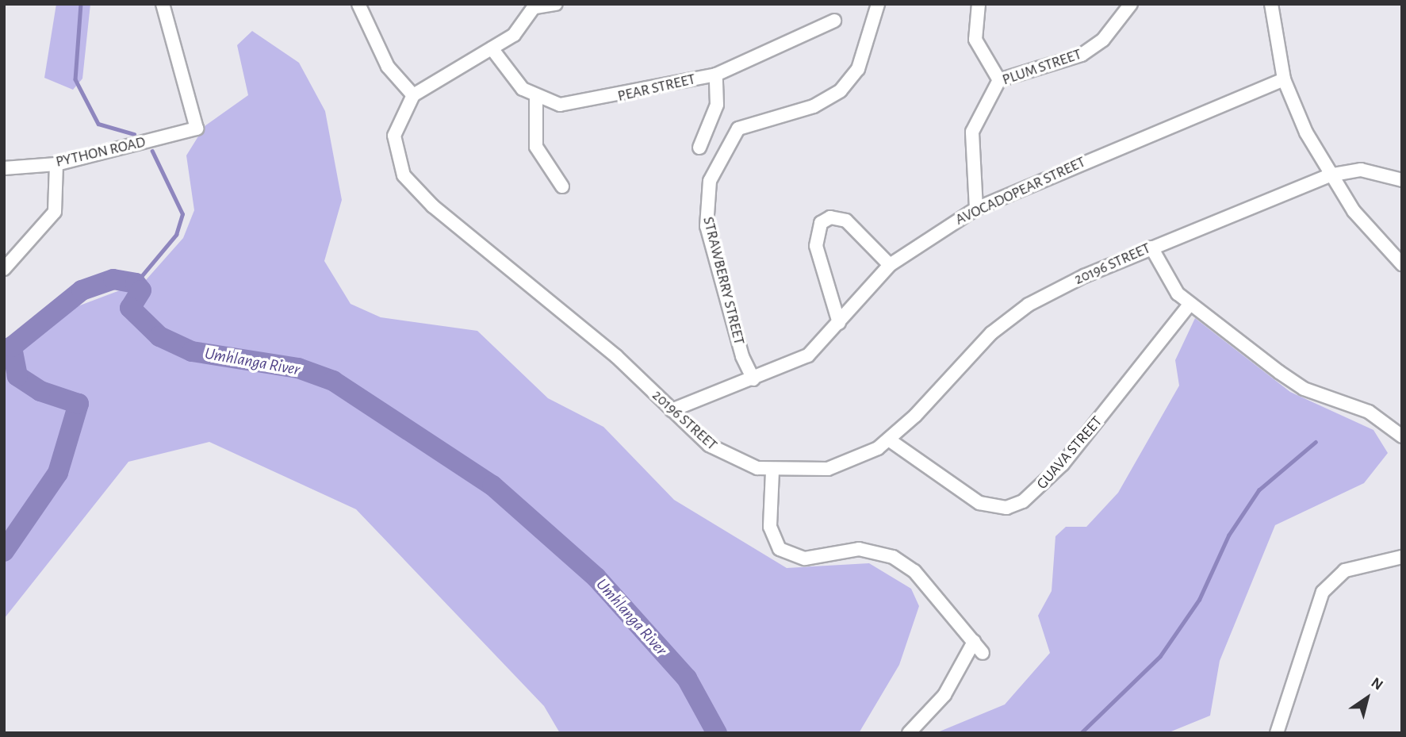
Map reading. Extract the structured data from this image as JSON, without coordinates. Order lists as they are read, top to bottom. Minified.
{"streets":{"street":["PLUM STREET","PEAR STREET","PYTHON ROAD","AVOCADOPEAR STREET","20196 STREET","STRAWBERRY STREET","GUAVA STREET"]},"crossings":[["PLUM STREET","AVOCADOPEAR STREET"],["AVOCADOPEAR STREET","20196 STREET"],["AVOCADOPEAR STREET","STRAWBERRY STREET"],["20196 STREET","GUAVA STREET"]],"water":["Umhlanga River"],"north":"top right"}
